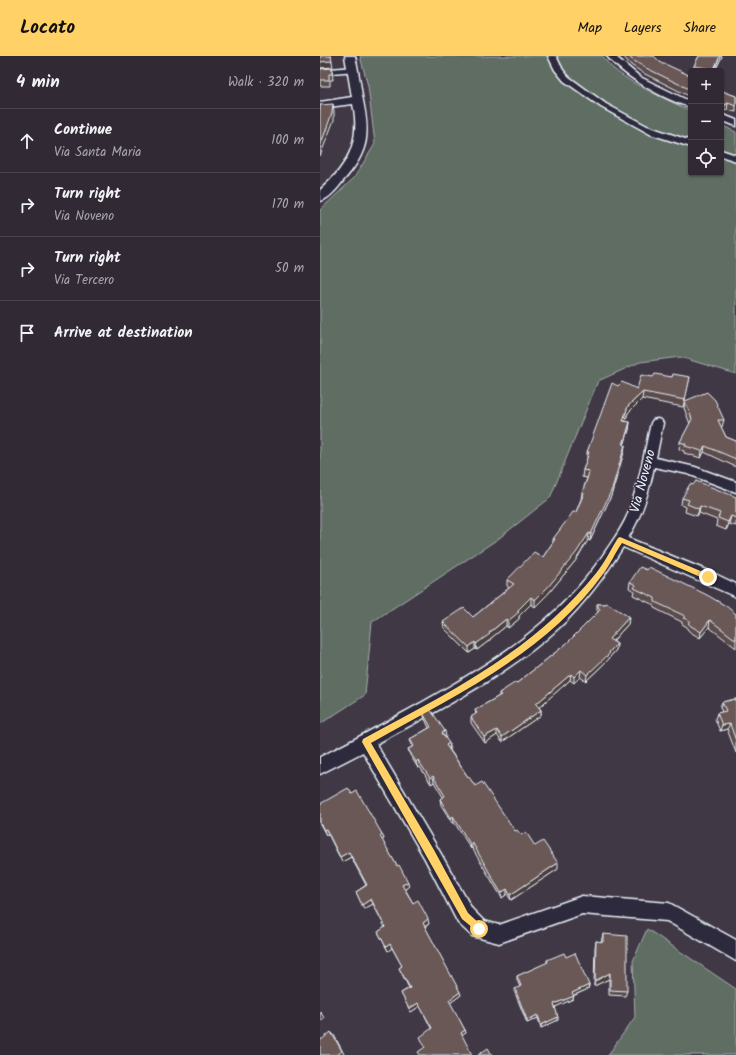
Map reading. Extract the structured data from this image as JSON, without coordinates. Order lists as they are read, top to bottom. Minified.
{"streets":{"street":["Via Noveno"]},"page":{"header":"Locato","nav":["Map","Layers","Share"],"heading":["4 min","Walk · 320 m"],"map_buttons":["+","−"],"list":[["Continue","Via Santa Maria","100 m"],["Turn right","Via Noveno","170 m"],["Turn right","Via Tercero","50 m"],"Arrive at destination"]}}
